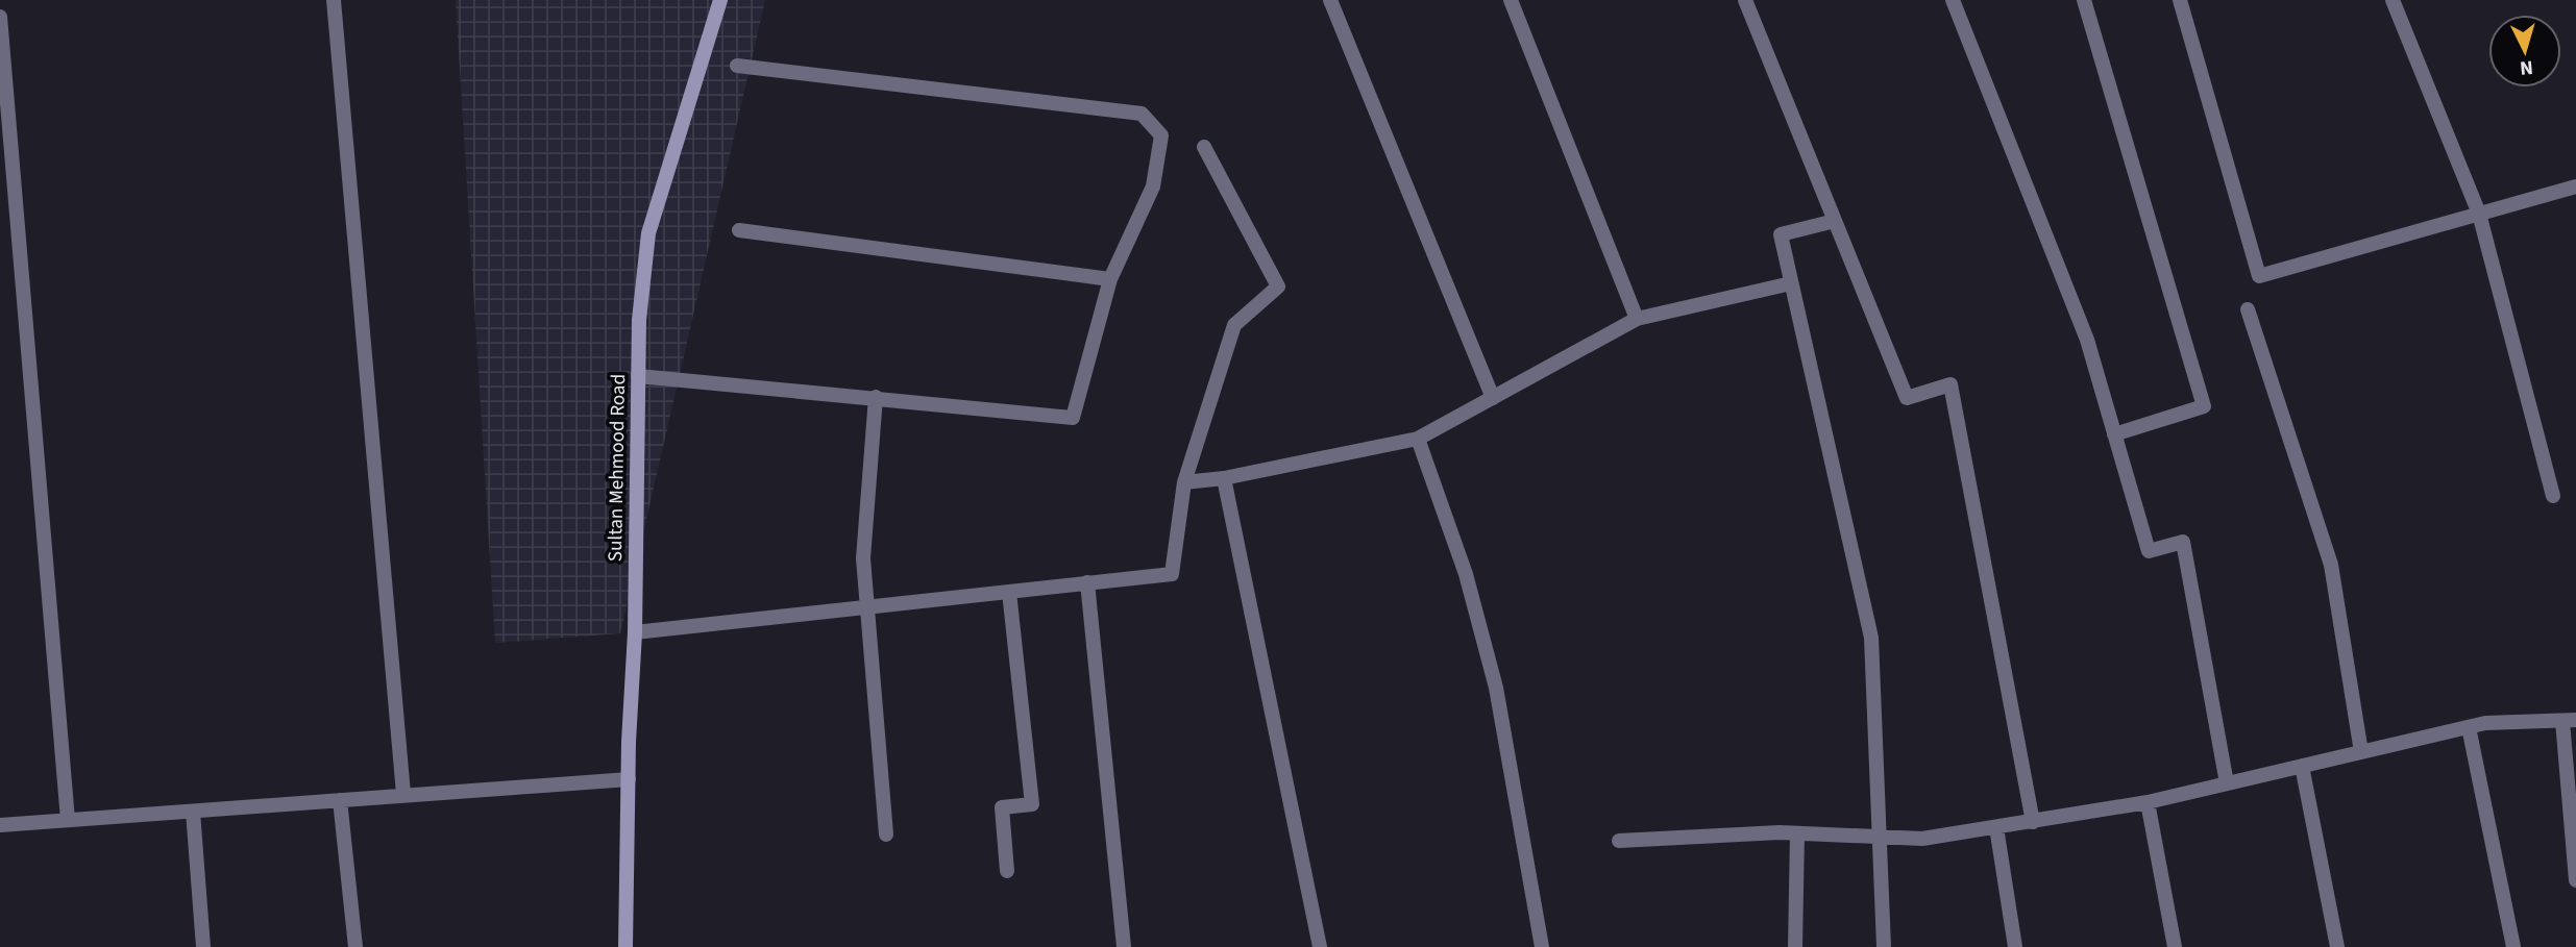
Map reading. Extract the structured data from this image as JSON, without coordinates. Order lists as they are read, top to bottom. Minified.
{"streets":{"street":["Sultan Mehmood Road"]},"north":"bottom"}
